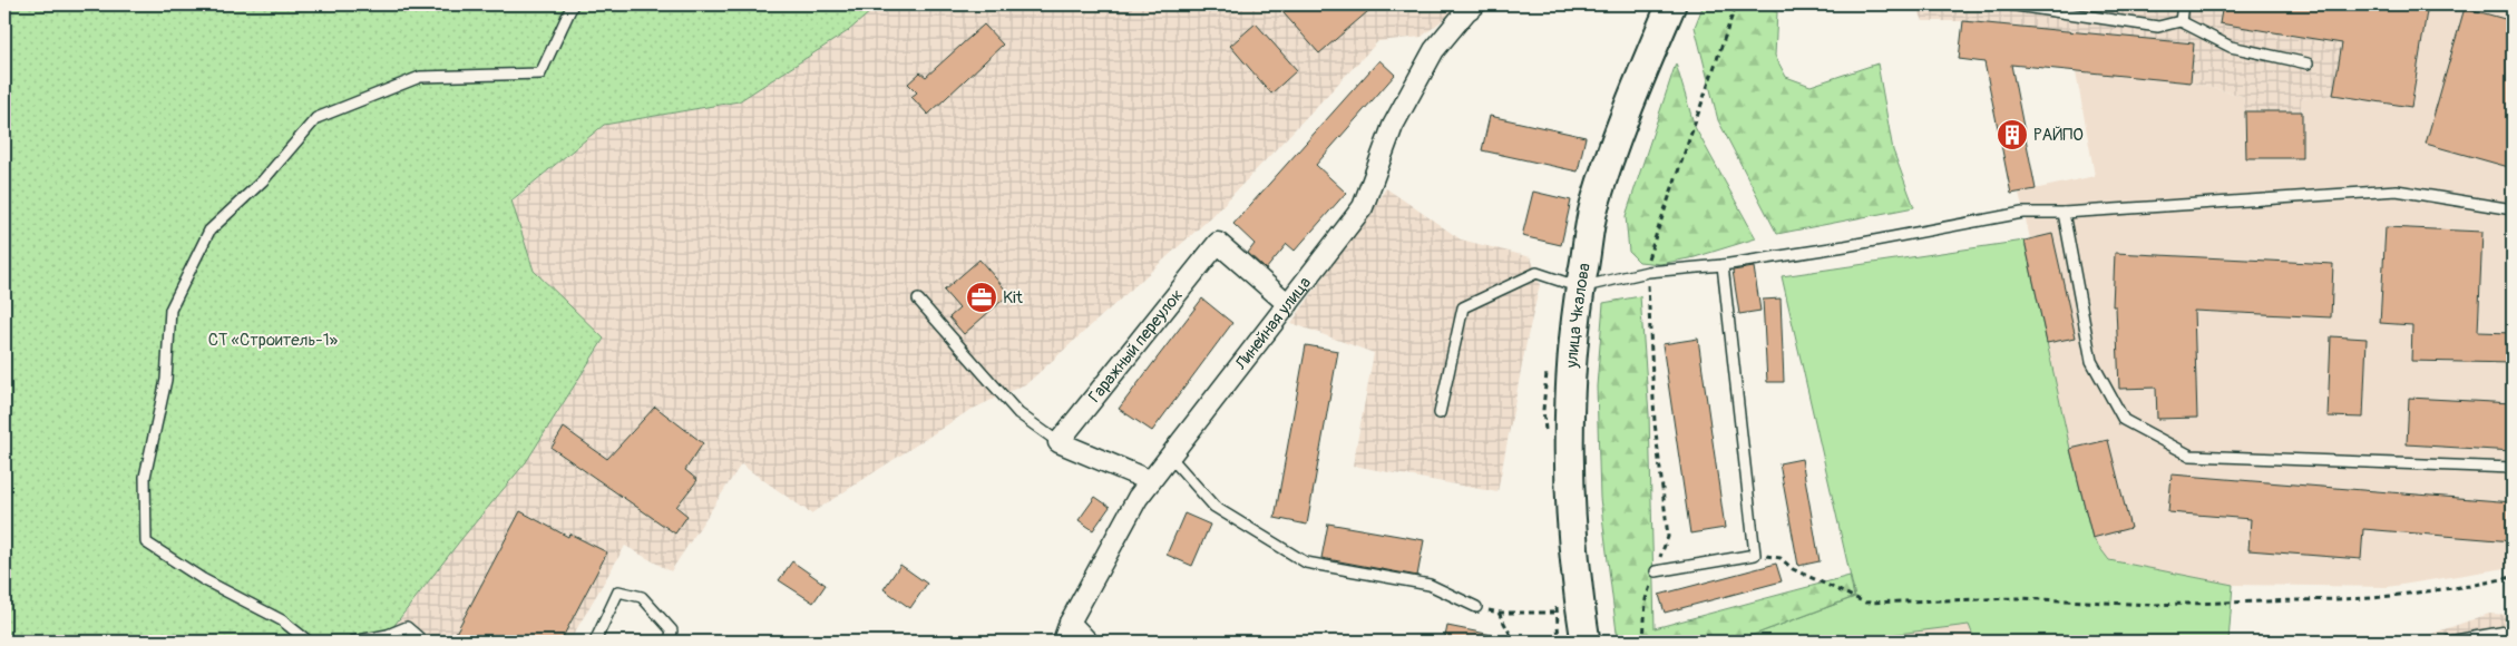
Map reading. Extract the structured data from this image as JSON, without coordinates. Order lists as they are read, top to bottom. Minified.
{"streets":{"main road":["улица Чкалова"],"street":["Линейная улица","Гаражный переулок"]},"crossings":[["Линейная улица","Гаражный переулок"]],"parks":["СТ «Строитель-1»"],"places":{"building":["РАЙПО"],"office":["Kit"]}}
